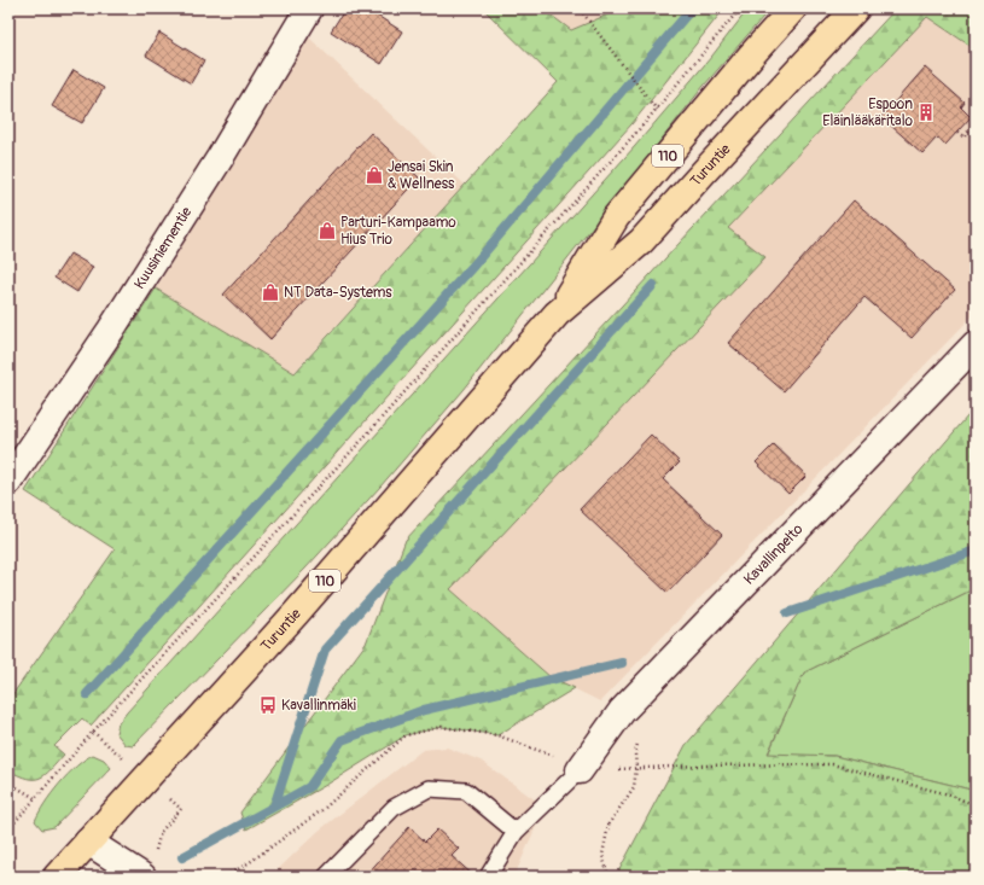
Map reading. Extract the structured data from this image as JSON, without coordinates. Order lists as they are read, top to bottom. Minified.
{"streets":{"main road":["110","Turuntie"],"street":["Kuusiniementie","Kavallinpelto"]},"places":{"building":["Espoon Eläinlääkäritalo"],"shop":["Jensai Skin & Wellness","Parturi-Kampaamo Hius Trio","NT Data-Systems"],"bus stop":["Kavallinmäki"]}}
